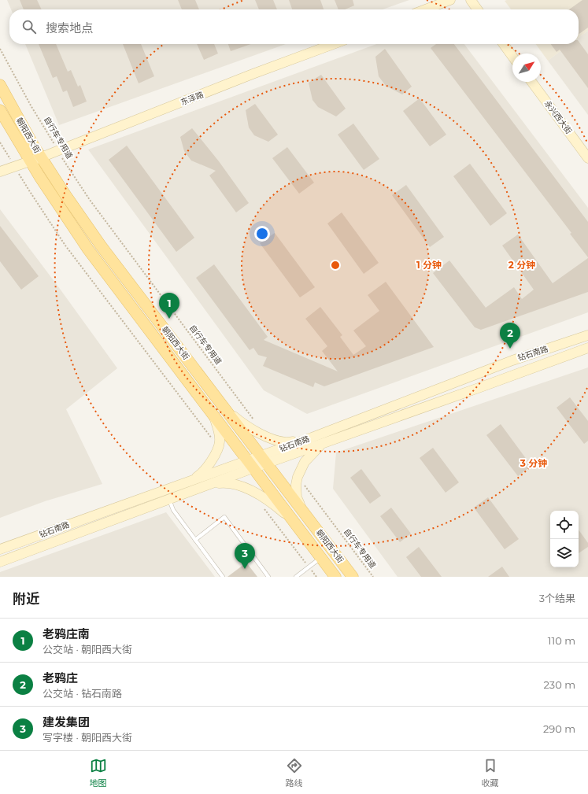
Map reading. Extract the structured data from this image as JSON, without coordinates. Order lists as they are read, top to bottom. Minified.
{"streets":{"main road":["东泽路","永兴西大街","朝阳西大街","钻石南路"],"path":["自行车专用道"]},"crossings":[["东泽路","朝阳西大街"],["东泽路","自行车专用道"],["朝阳西大街","钻石南路"]],"north":"top right","page":{"search":"搜索地点","pins":["1","2","3"],"heading":["附近","3个结果"],"list":[{"mark":"1","name":"老鸦庄南","note":"公交站 · 朝阳西大街","value":"110 m"},{"mark":"2","name":"老鸦庄","note":"公交站 · 钻石南路","value":"230 m"},{"mark":"3","name":"建发集团","note":"写字楼 · 朝阳西大街","value":"290 m"}],"nav":["地图","路线","收藏"]},"rings":["1 分钟","2 分钟","3 分钟"]}
